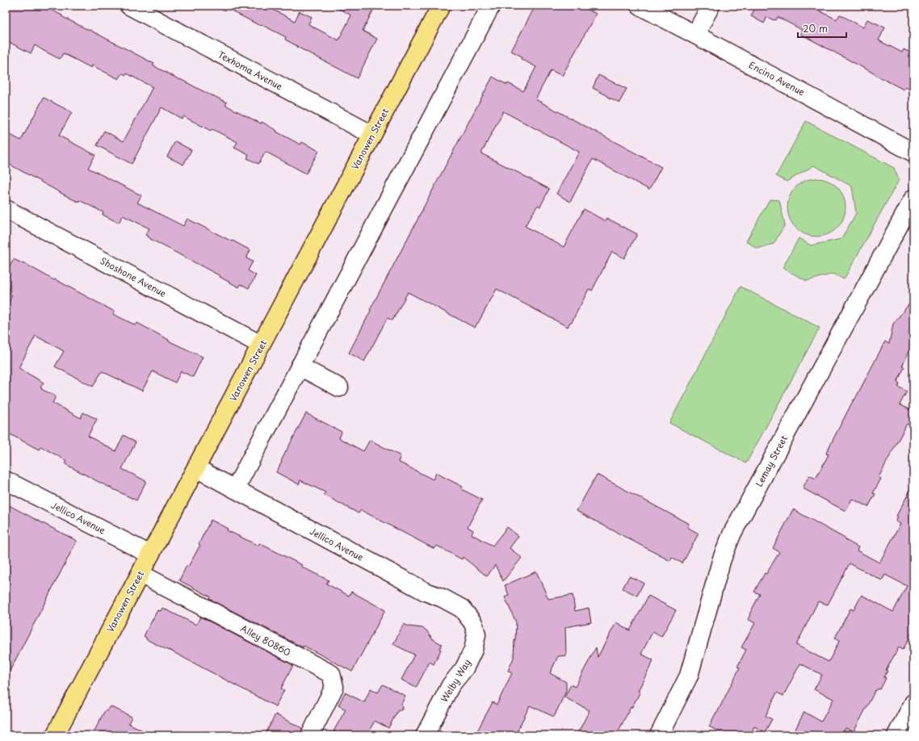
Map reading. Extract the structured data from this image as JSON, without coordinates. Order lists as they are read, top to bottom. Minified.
{"streets":{"main road":["Vanowen Street"],"street":["Texhoma Avenue","Encino Avenue","Shoshone Avenue","Lemay Street","Jellico Avenue","Alley 80860","Welby Way"]},"crossings":[["Texhoma Avenue","Vanowen Street"],["Vanowen Street","Shoshone Avenue"],["Vanowen Street","Jellico Avenue"],["Vanowen Street","Alley 80860"],["Jellico Avenue","Welby Way"]],"scale_bar":"20 m"}
